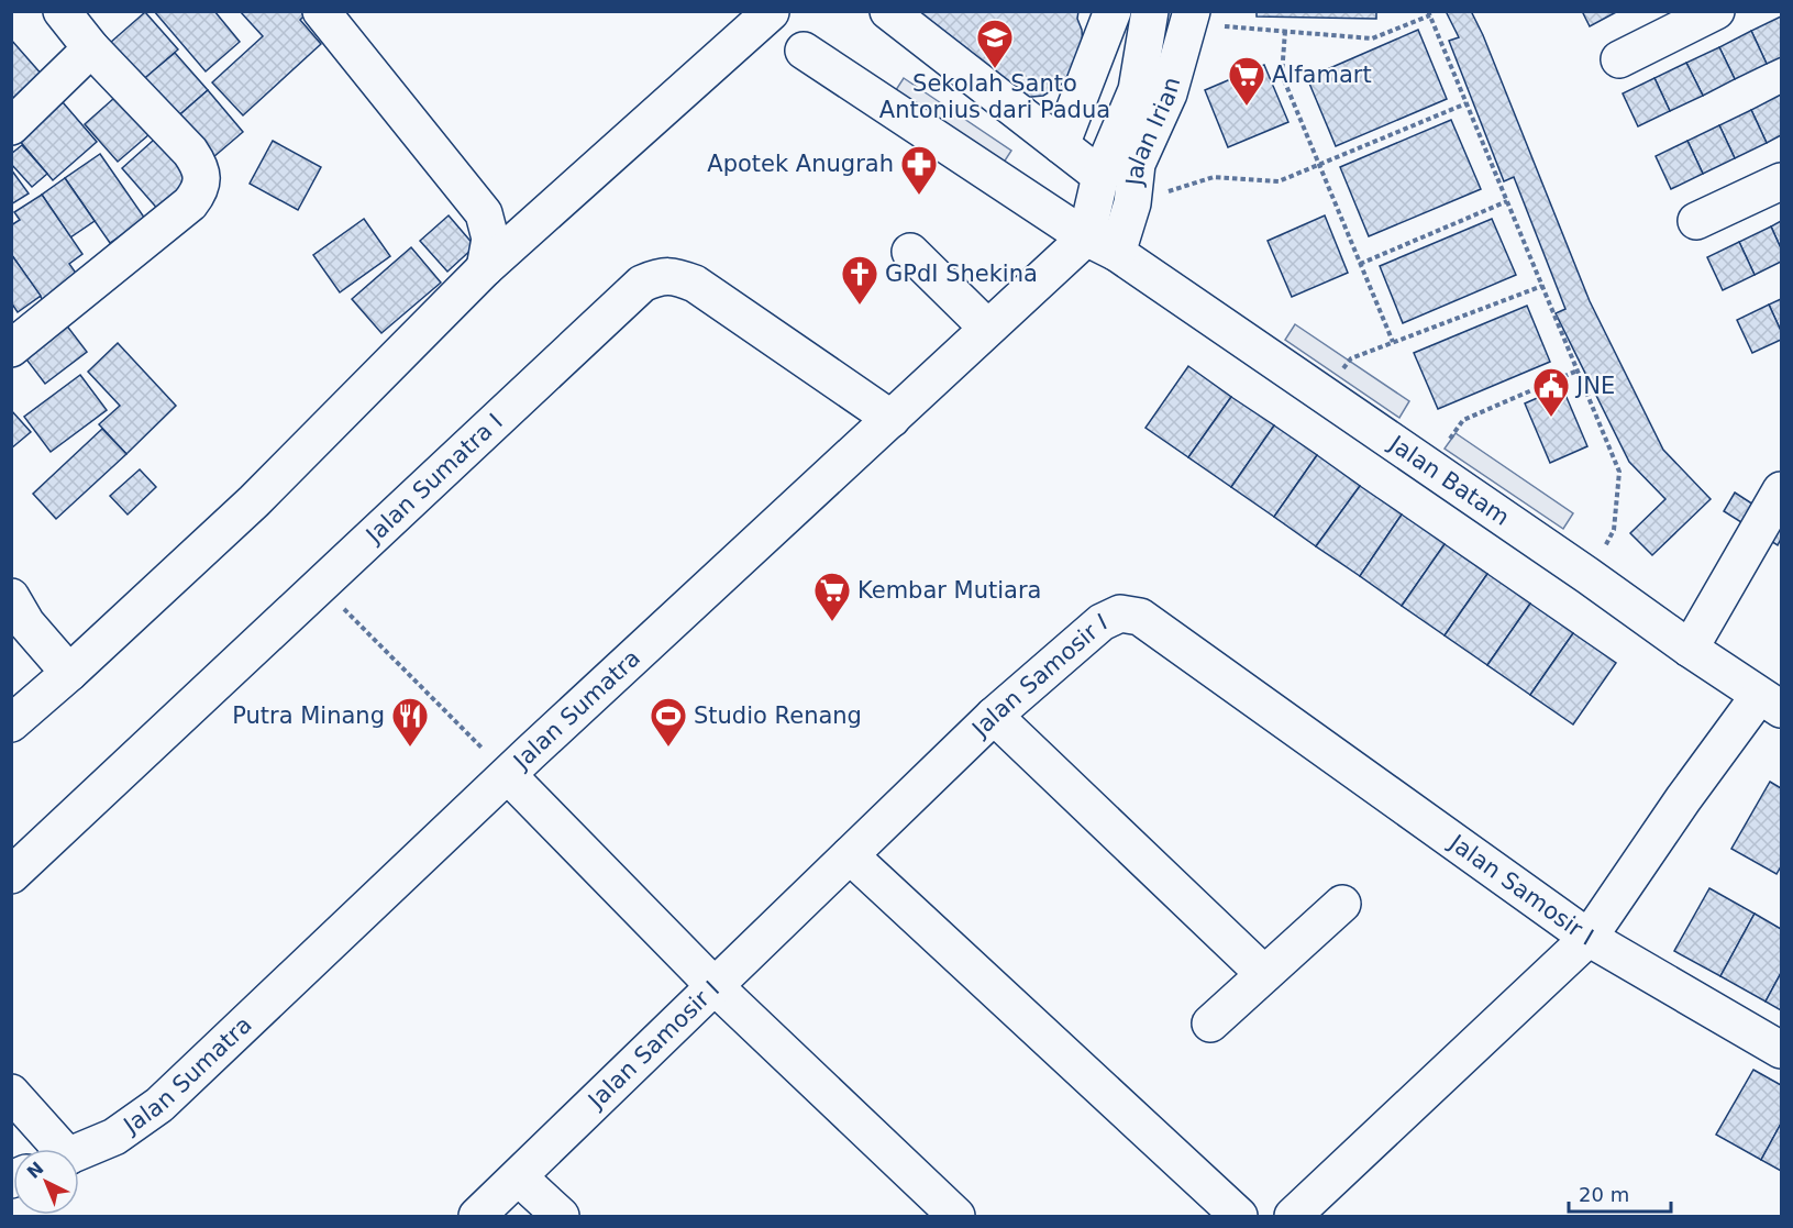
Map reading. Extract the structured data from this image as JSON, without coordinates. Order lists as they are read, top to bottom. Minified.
{"streets":{"street":["Jalan Irian","Jalan Sumatra I","Jalan Batam","Jalan Samosir I","Jalan Sumatra"]},"crossings":[["Jalan Irian","Jalan Batam"],["Jalan Irian","Jalan Sumatra"],["Jalan Sumatra I","Jalan Sumatra"],["Jalan Batam","Jalan Sumatra"]],"places":{"school or university":["Sekolah Santo Antonius dari Padua"],"supermarket":["Alfamart","Kembar Mutiara"],"pharmacy":["Apotek Anugrah"],"church":["GPdI Shekina"],"public building":["JNE"],"restaurant":["Putra Minang"],"sports":["Studio Renang"]},"scale_bar":"20 m","north":"top left"}
